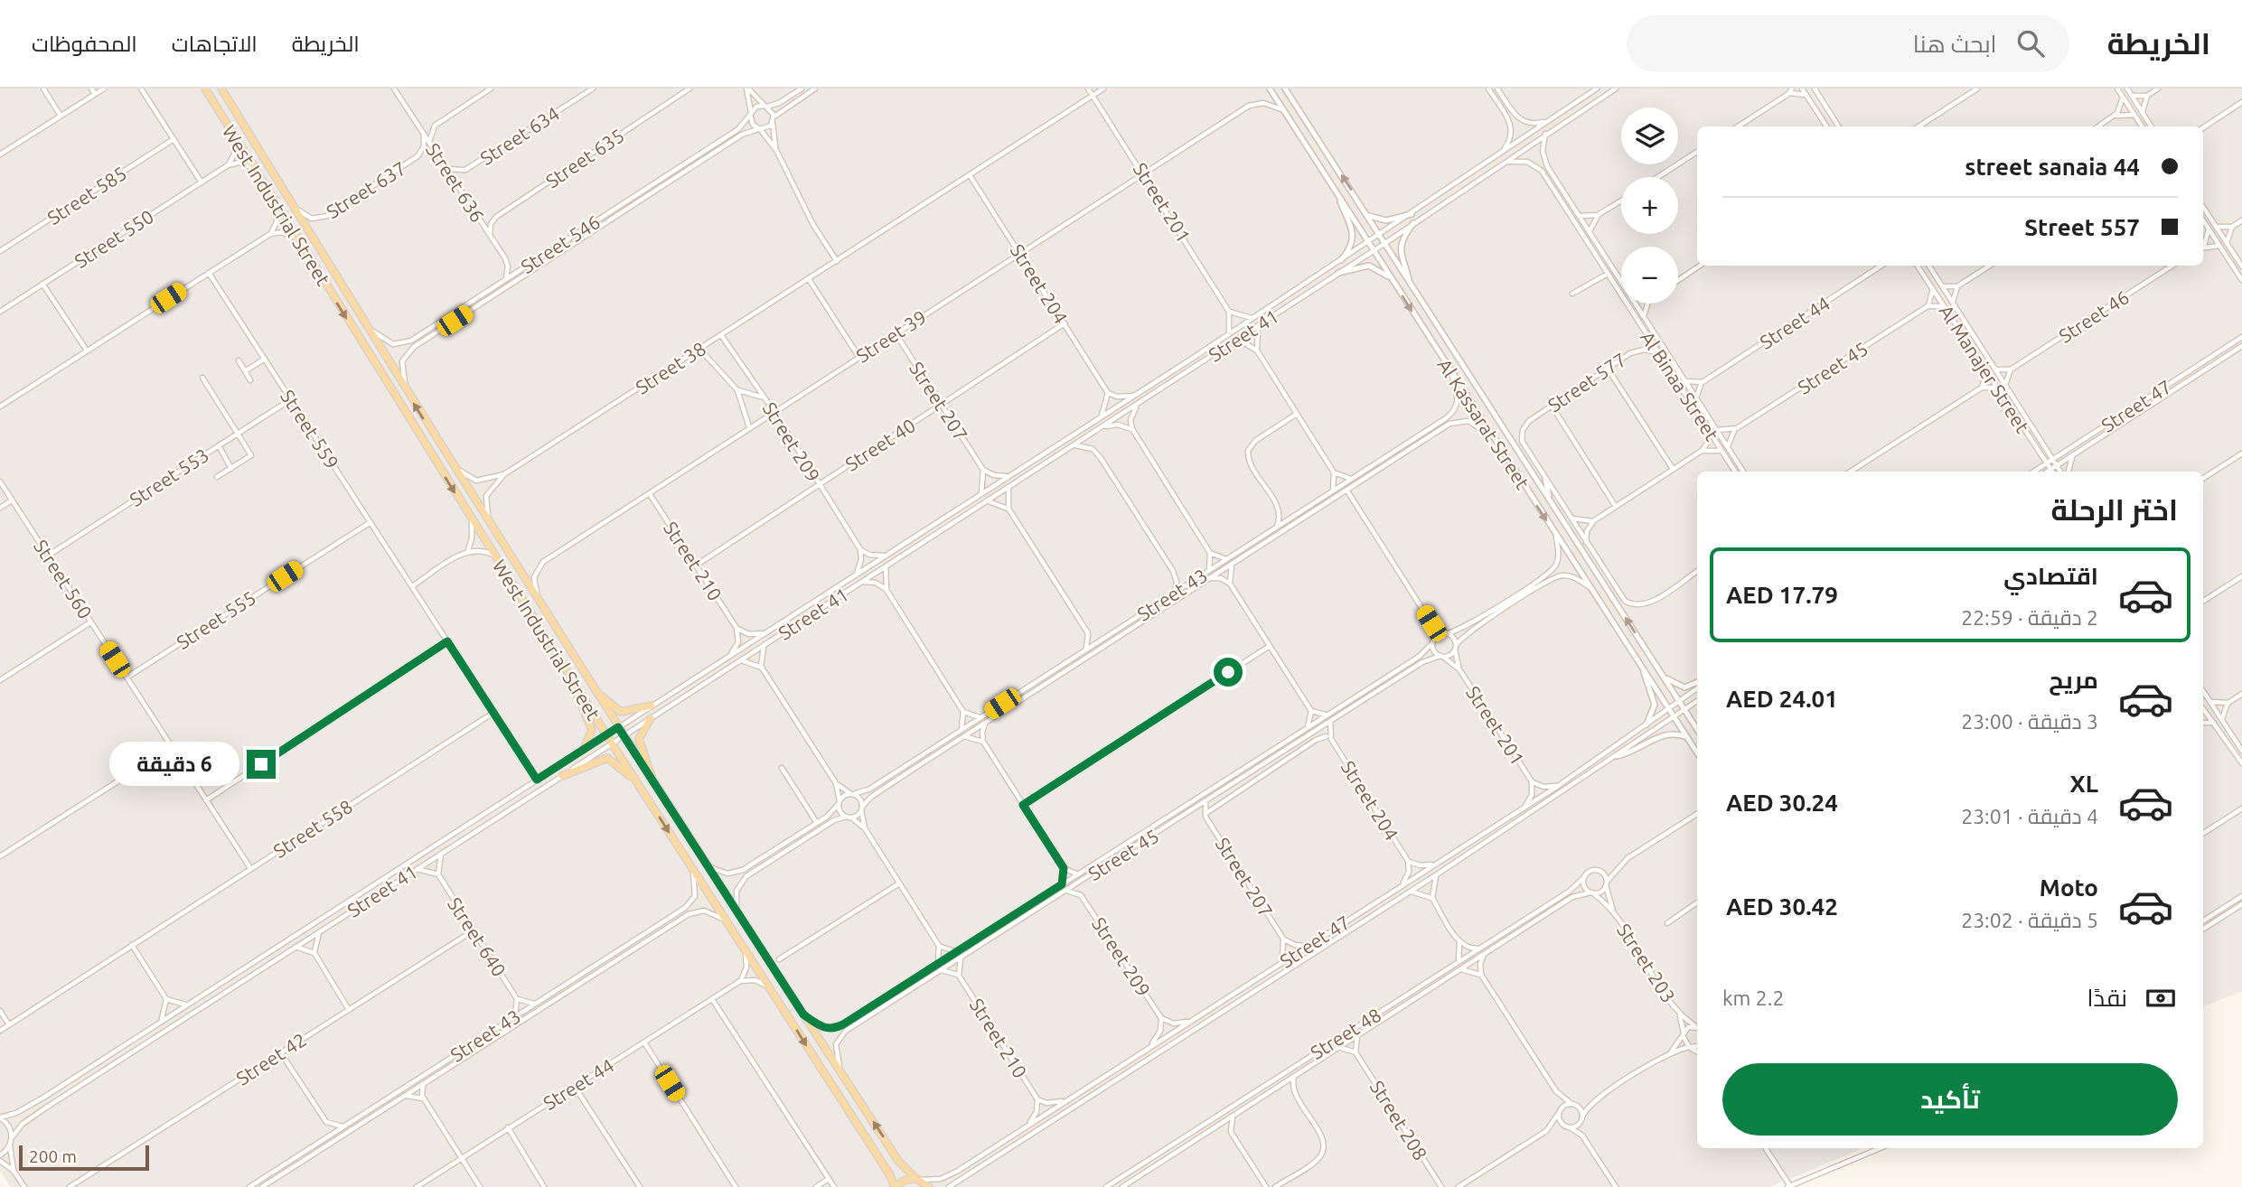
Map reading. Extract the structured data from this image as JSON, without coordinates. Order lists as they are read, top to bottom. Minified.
{"streets":{"main road":["West Industrial Street"],"street":["Street 634","Street 635","Street 636","Street 637","Street 585","Street 201","Street 550","Street 546","Street 204","Street 46","Street 44","Street 41","Street 39","Street 38","Street 45","Al Manajer Street","Street 577","Al Binaa Street","Street 207","Street 47","Al Kassarat Street","Street 559","Street 209","Street 40","Street 553","Street 210","Street 560","Street 43","Street 555","Street 558","Street 640","Street 203","Street 48","Street 42","Street 208"]},"crossings":[["Street 634","Street 636"],["Street 635","Street 636"],["Street 636","Street 637"],["Street 636","Street 546"],["Street 637","West Industrial Street"],["Street 201","Street 204"],["Street 201","Street 41"],["Street 201","Street 39"],["Street 201","Street 38"],["Street 201","Street 45"],["Street 201","Street 47"],["Street 201","Al Kassarat Street"],["West Industrial Street","Street 546"],["West Industrial Street","Street 41"],["West Industrial Street","Street 39"],["West Industrial Street","Street 38"],["West Industrial Street","Street 45"],["West Industrial Street","Street 47"],["West Industrial Street","Street 210"],["West Industrial Street","Street 43"],["Street 204","Street 39"],["Street 204","Street 38"],["Street 204","Street 45"],["Street 204","Street 47"],["Street 204","Street 40"],["Street 46","Al Manajer Street"],["Street 41","Street 39"],["Street 41","Al Binaa Street"],["Street 41","Al Kassarat Street"],["Street 41","Street 559"],["Street 41","Street 43"],["Street 39","Street 207"],["Street 39","Al Kassarat Street"],["Street 39","Street 209"],["Street 39","Street 210"],["Street 38","Street 209"],["Street 45","Al Binaa Street"],["Street 45","Street 207"],["Street 45","Street 47"],["Street 45","Street 210"],["Al Manajer Street","Street 47"],["Street 577","Al Binaa Street"],["Street 577","Al Kassarat Street"],["Street 207","Street 47"],["Street 207","Street 40"],["Street 47","Al Kassarat Street"],["Street 47","Street 210"],["Al Kassarat Street","Street 43"],["Street 559","Street 553"],["Street 559","Street 555"],["Street 559","Street 558"],["Street 209","Street 40"],["Street 40","Street 210"],["Street 553","Street 560"],["Street 560","Street 555"],["Street 560","Street 558"],["Street 640","Street 42"],["Street 203","Street 48"]],"scale_bar":"200 m","page":{"header":"الخريطة","search":"ابحث هنا","nav":["الخريطة","الاتجاهات","المحفوظات"],"map_buttons":["+","−"],"banner":["44 street sanaia","Street 557"],"heading":"اختر الرحلة","list":[{"name":"اقتصادي","note":"2 دقيقة · 22:59","value":"AED 17.79"},{"name":"مريح","note":"3 دقيقة · 23:00","value":"AED 24.01"},{"name":"XL","note":"4 دقيقة · 23:01","value":"AED 30.24"},{"name":"Moto","note":"5 دقيقة · 23:02","value":"AED 30.42"}],"bubble":"6 دقيقة","pay":["نقدًا","2.2 km"],"buttons":"تأكيد","scale":"200 m"}}
